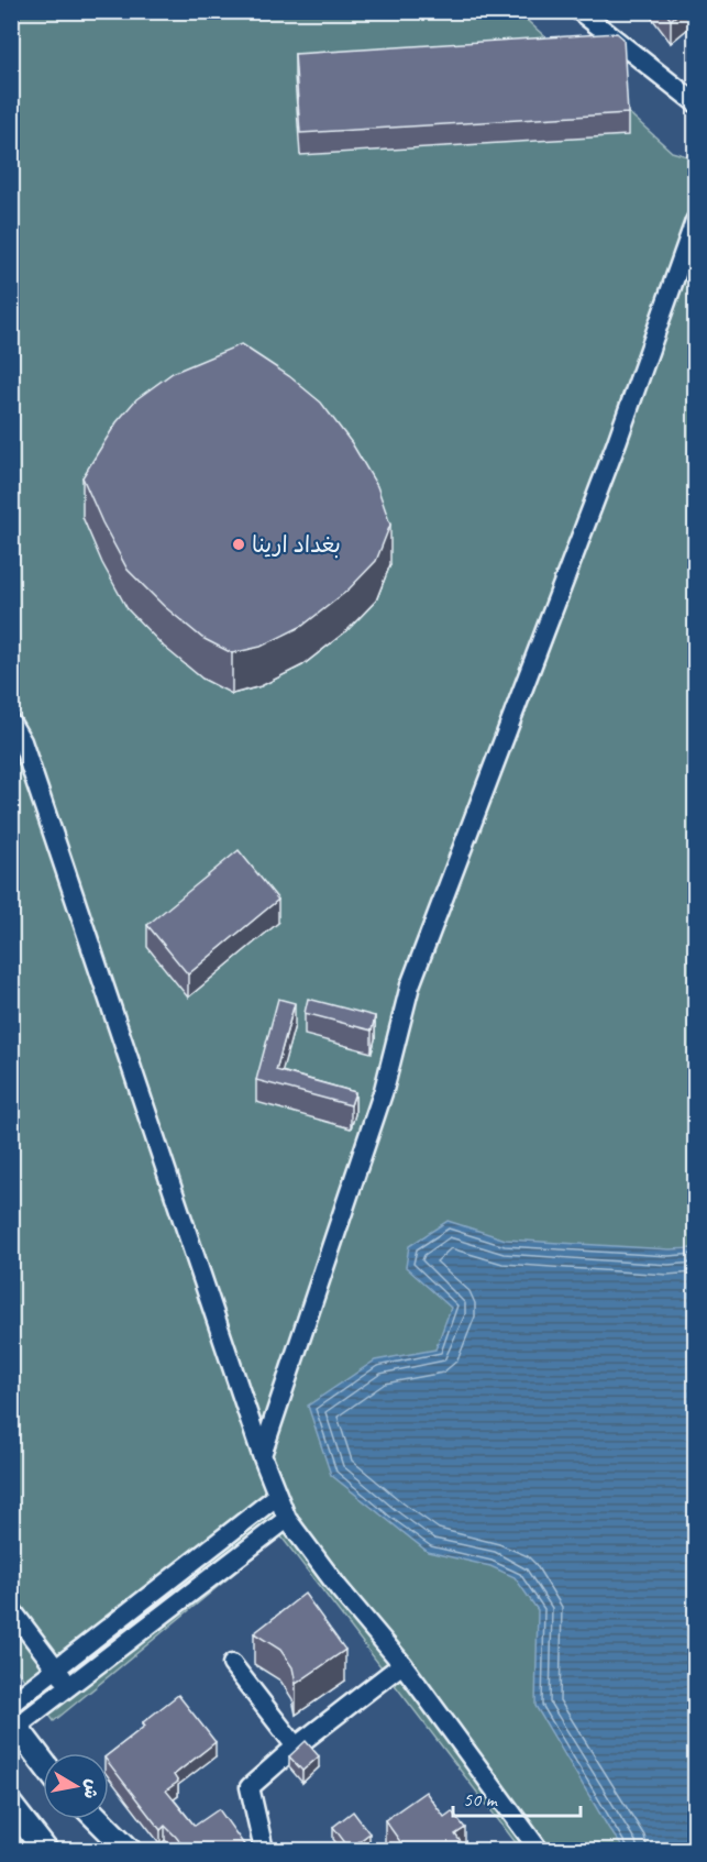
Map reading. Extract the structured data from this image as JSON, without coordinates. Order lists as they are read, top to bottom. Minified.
{"places":["بغداد ارينا"],"scale_bar":"50 m","north":"right"}
